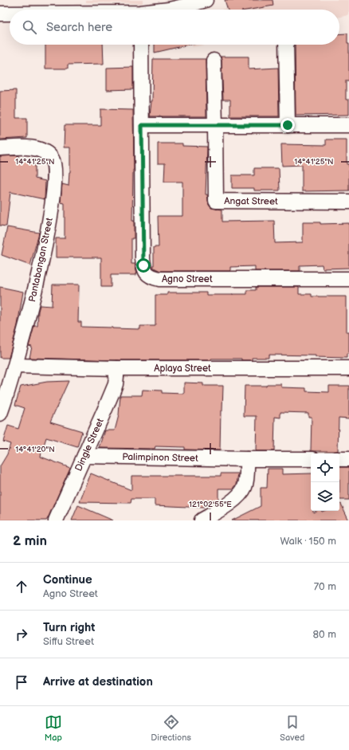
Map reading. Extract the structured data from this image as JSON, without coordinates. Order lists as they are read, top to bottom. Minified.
{"streets":{"street":["Angat Street","Pantabangan Street","Agno Street","Aplaya Street","Dingle Street","Palimpinon Street"]},"crossings":[["Pantabangan Street","Aplaya Street"],["Aplaya Street","Dingle Street"],["Dingle Street","Palimpinon Street"]],"page":{"search":"Search here","heading":["2 min","Walk · 150 m"],"list":[["Continue","Agno Street","70 m"],["Turn right","Siffu Street","80 m"],"Arrive at destination"],"nav":["Map","Directions","Saved"]},"coordinates":["14°41'25\"N","14°41'20\"N","121°02'55\"E"]}
